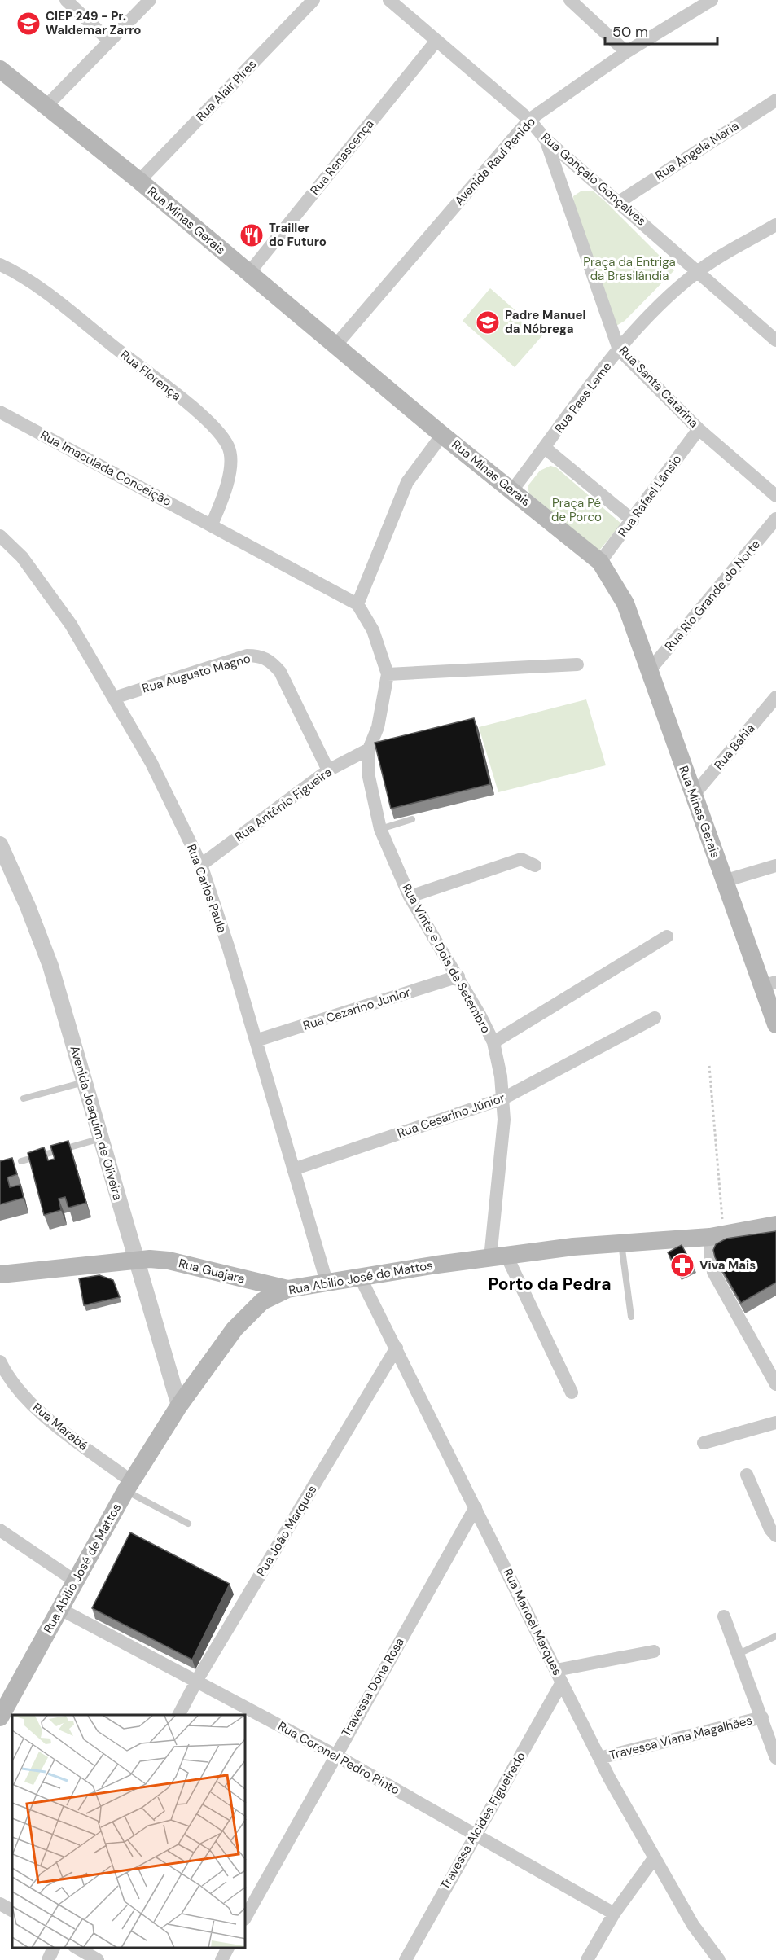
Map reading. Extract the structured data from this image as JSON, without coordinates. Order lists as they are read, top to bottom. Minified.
{"streets":{"main road":["Rua Minas Gerais","Rua Guajara","Rua Abilio José de Mattos"],"street":["Rua Alair Pires","Rua Ângela Maria","Rua Renascença","Avenida Raul Penido","Rua Gonçalo Gonçalves","Rua Florença","Rua Santa Catarina","Rua Paes Leme","Rua Imaculada Conceição","Rua Rafael Lânsio","Rua Rio Grande do Norte","Rua Augusto Magno","Rua Bahia","Rua Antônio Figueira","Rua Carlos Paula","Rua Vinte e Dois de Setembro","Rua Cezarino Junior","Rua Cesarino Júnior","Avenida Joaquim de Oliveira","Rua Marabá","Rua João Marques","Rua Manoel Marques","Travessa Dona Rosa","Travessa Viana Magalhães","Rua Coronel Pedro Pinto","Travessa Alcides Figueiredo"]},"crossings":[["Rua Alair Pires","Rua Minas Gerais"],["Rua Ângela Maria","Rua Gonçalo Gonçalves"],["Rua Renascença","Rua Gonçalo Gonçalves"],["Rua Renascença","Rua Minas Gerais"],["Avenida Raul Penido","Rua Gonçalo Gonçalves"],["Avenida Raul Penido","Rua Minas Gerais"],["Rua Gonçalo Gonçalves","Rua Santa Catarina"],["Rua Gonçalo Gonçalves","Rua Paes Leme"],["Rua Minas Gerais","Rua Paes Leme"],["Rua Minas Gerais","Rua Rafael Lânsio"],["Rua Minas Gerais","Rua Rio Grande do Norte"],["Rua Minas Gerais","Rua Bahia"],["Rua Florença","Rua Imaculada Conceição"],["Rua Santa Catarina","Rua Paes Leme"],["Rua Santa Catarina","Rua Rafael Lânsio"],["Rua Augusto Magno","Rua Antônio Figueira"],["Rua Augusto Magno","Rua Carlos Paula"],["Rua Antônio Figueira","Rua Carlos Paula"],["Rua Antônio Figueira","Rua Vinte e Dois de Setembro"],["Rua Carlos Paula","Rua Cezarino Junior"],["Rua Carlos Paula","Rua Cesarino Júnior"],["Rua Carlos Paula","Rua Abilio José de Mattos"],["Rua Vinte e Dois de Setembro","Rua Cezarino Junior"],["Rua Vinte e Dois de Setembro","Rua Cesarino Júnior"],["Rua Vinte e Dois de Setembro","Rua Abilio José de Mattos"],["Avenida Joaquim de Oliveira","Rua Guajara"],["Avenida Joaquim de Oliveira","Rua Abilio José de Mattos"],["Rua Guajara","Rua Abilio José de Mattos"],["Rua Abilio José de Mattos","Rua Marabá"],["Rua Abilio José de Mattos","Rua Manoel Marques"],["Rua Abilio José de Mattos","Rua Coronel Pedro Pinto"],["Rua João Marques","Rua Manoel Marques"],["Rua João Marques","Rua Coronel Pedro Pinto"],["Rua Manoel Marques","Travessa Dona Rosa"],["Rua Manoel Marques","Travessa Viana Magalhães"],["Rua Manoel Marques","Travessa Alcides Figueiredo"],["Travessa Dona Rosa","Rua Coronel Pedro Pinto"],["Rua Coronel Pedro Pinto","Travessa Alcides Figueiredo"]],"districts":["Porto da Pedra"],"parks":["Praça da Entriga da Brasilândia","Praça Pé de Porco"],"places":{"school or university":["CIEP 249 - Pr. Waldemar Zarro","Padre Manuel da Nóbrega"],"restaurant":["Trailler do Futuro"],"pharmacy":["Viva Mais"]},"scale_bar":"50 m"}
